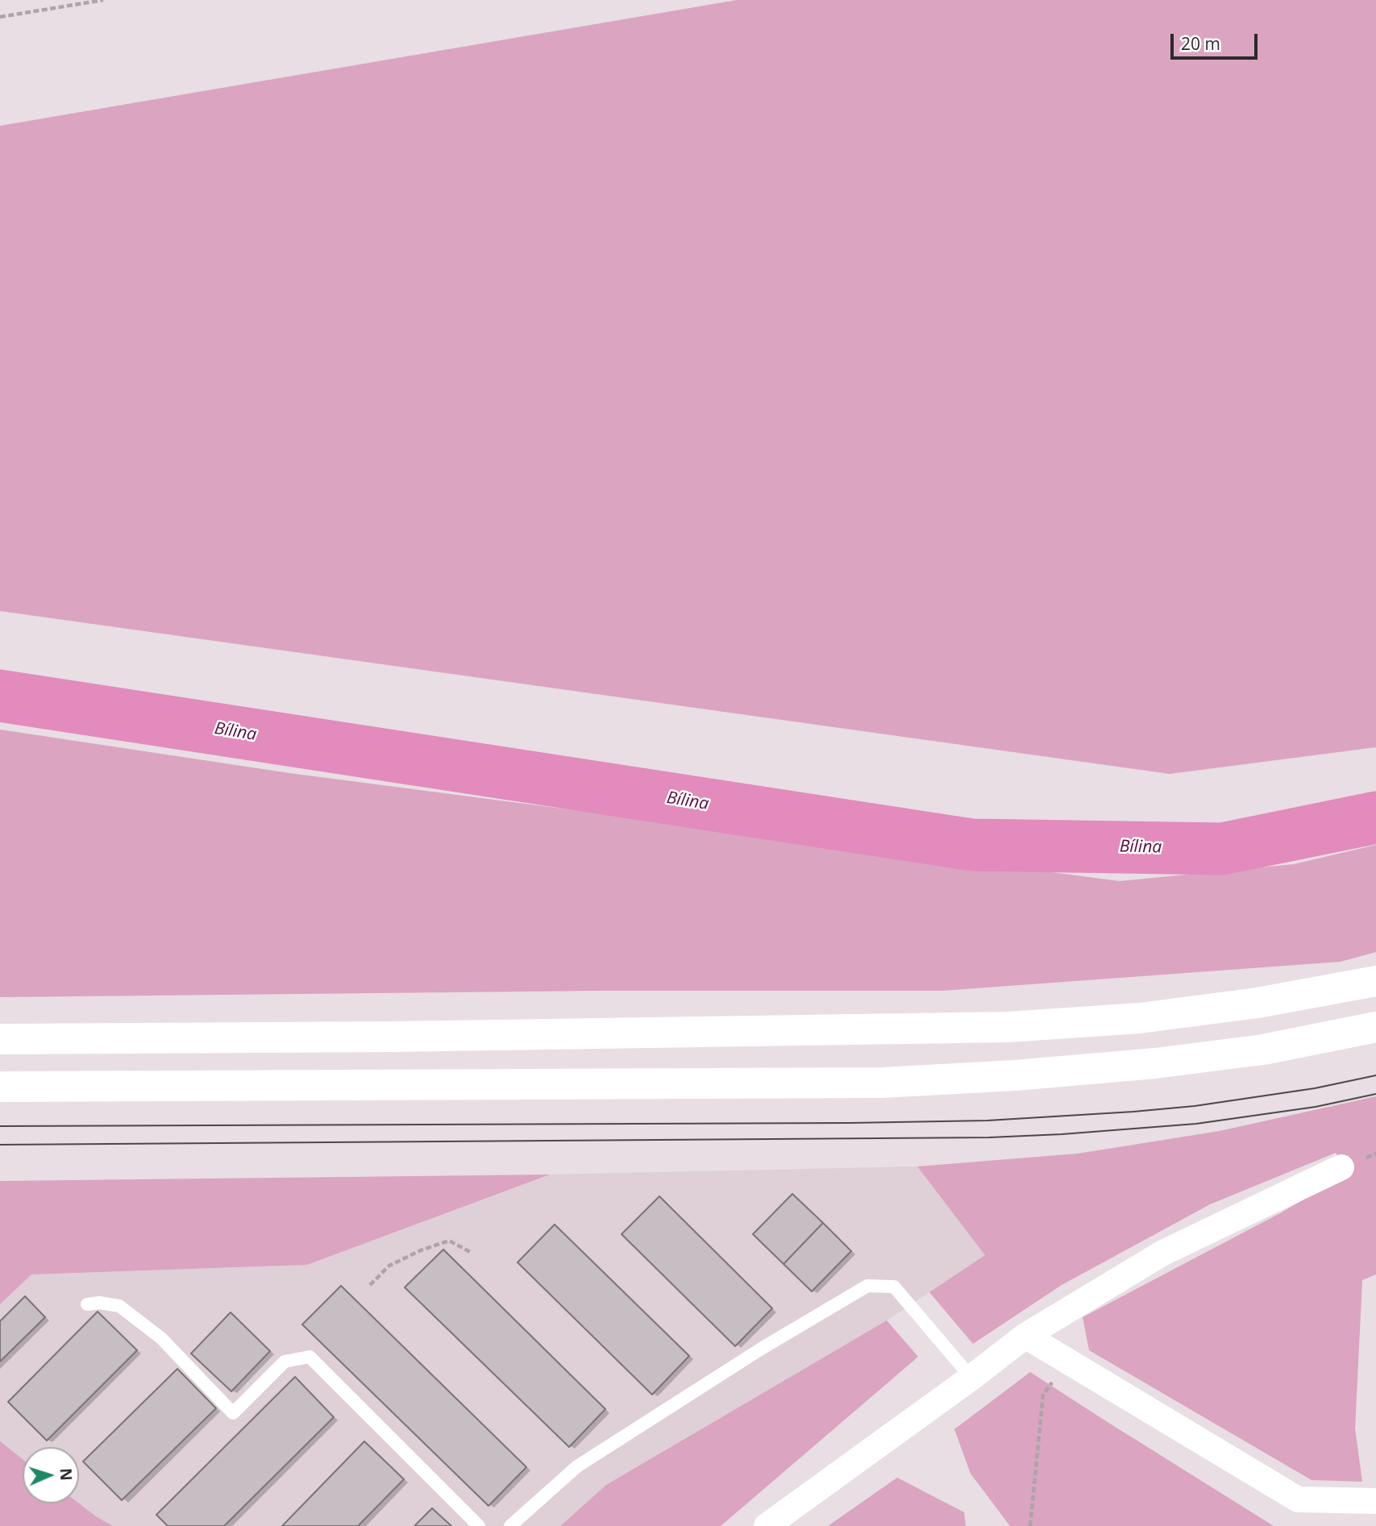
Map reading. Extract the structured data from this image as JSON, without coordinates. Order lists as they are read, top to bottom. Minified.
{"water":["Bílina"],"scale_bar":"20 m","north":"right"}
